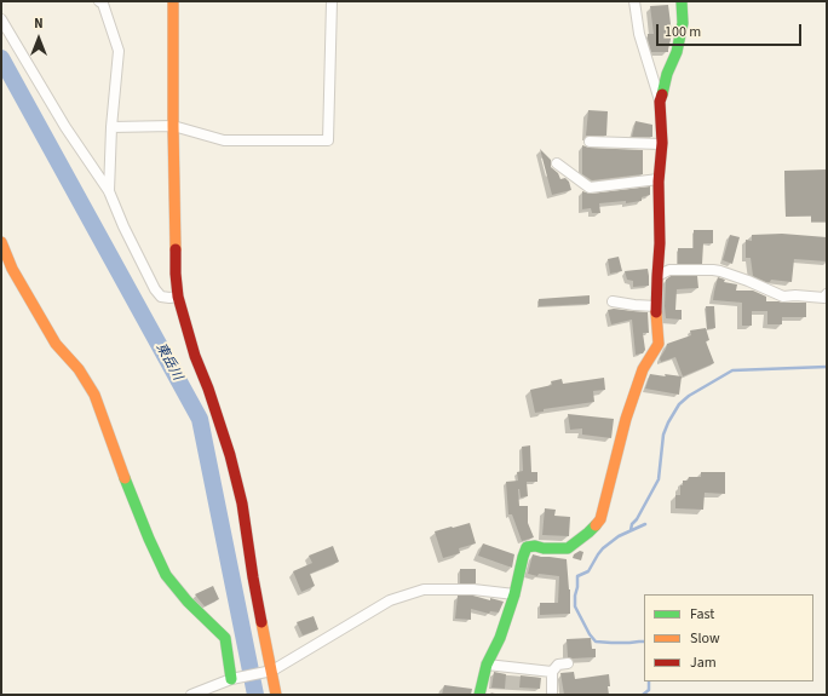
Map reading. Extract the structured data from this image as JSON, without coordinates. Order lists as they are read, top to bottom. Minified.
{"water":["東岳川"],"legend":["Fast","Slow","Jam"],"scale_bar":"100 m","north":"top"}
